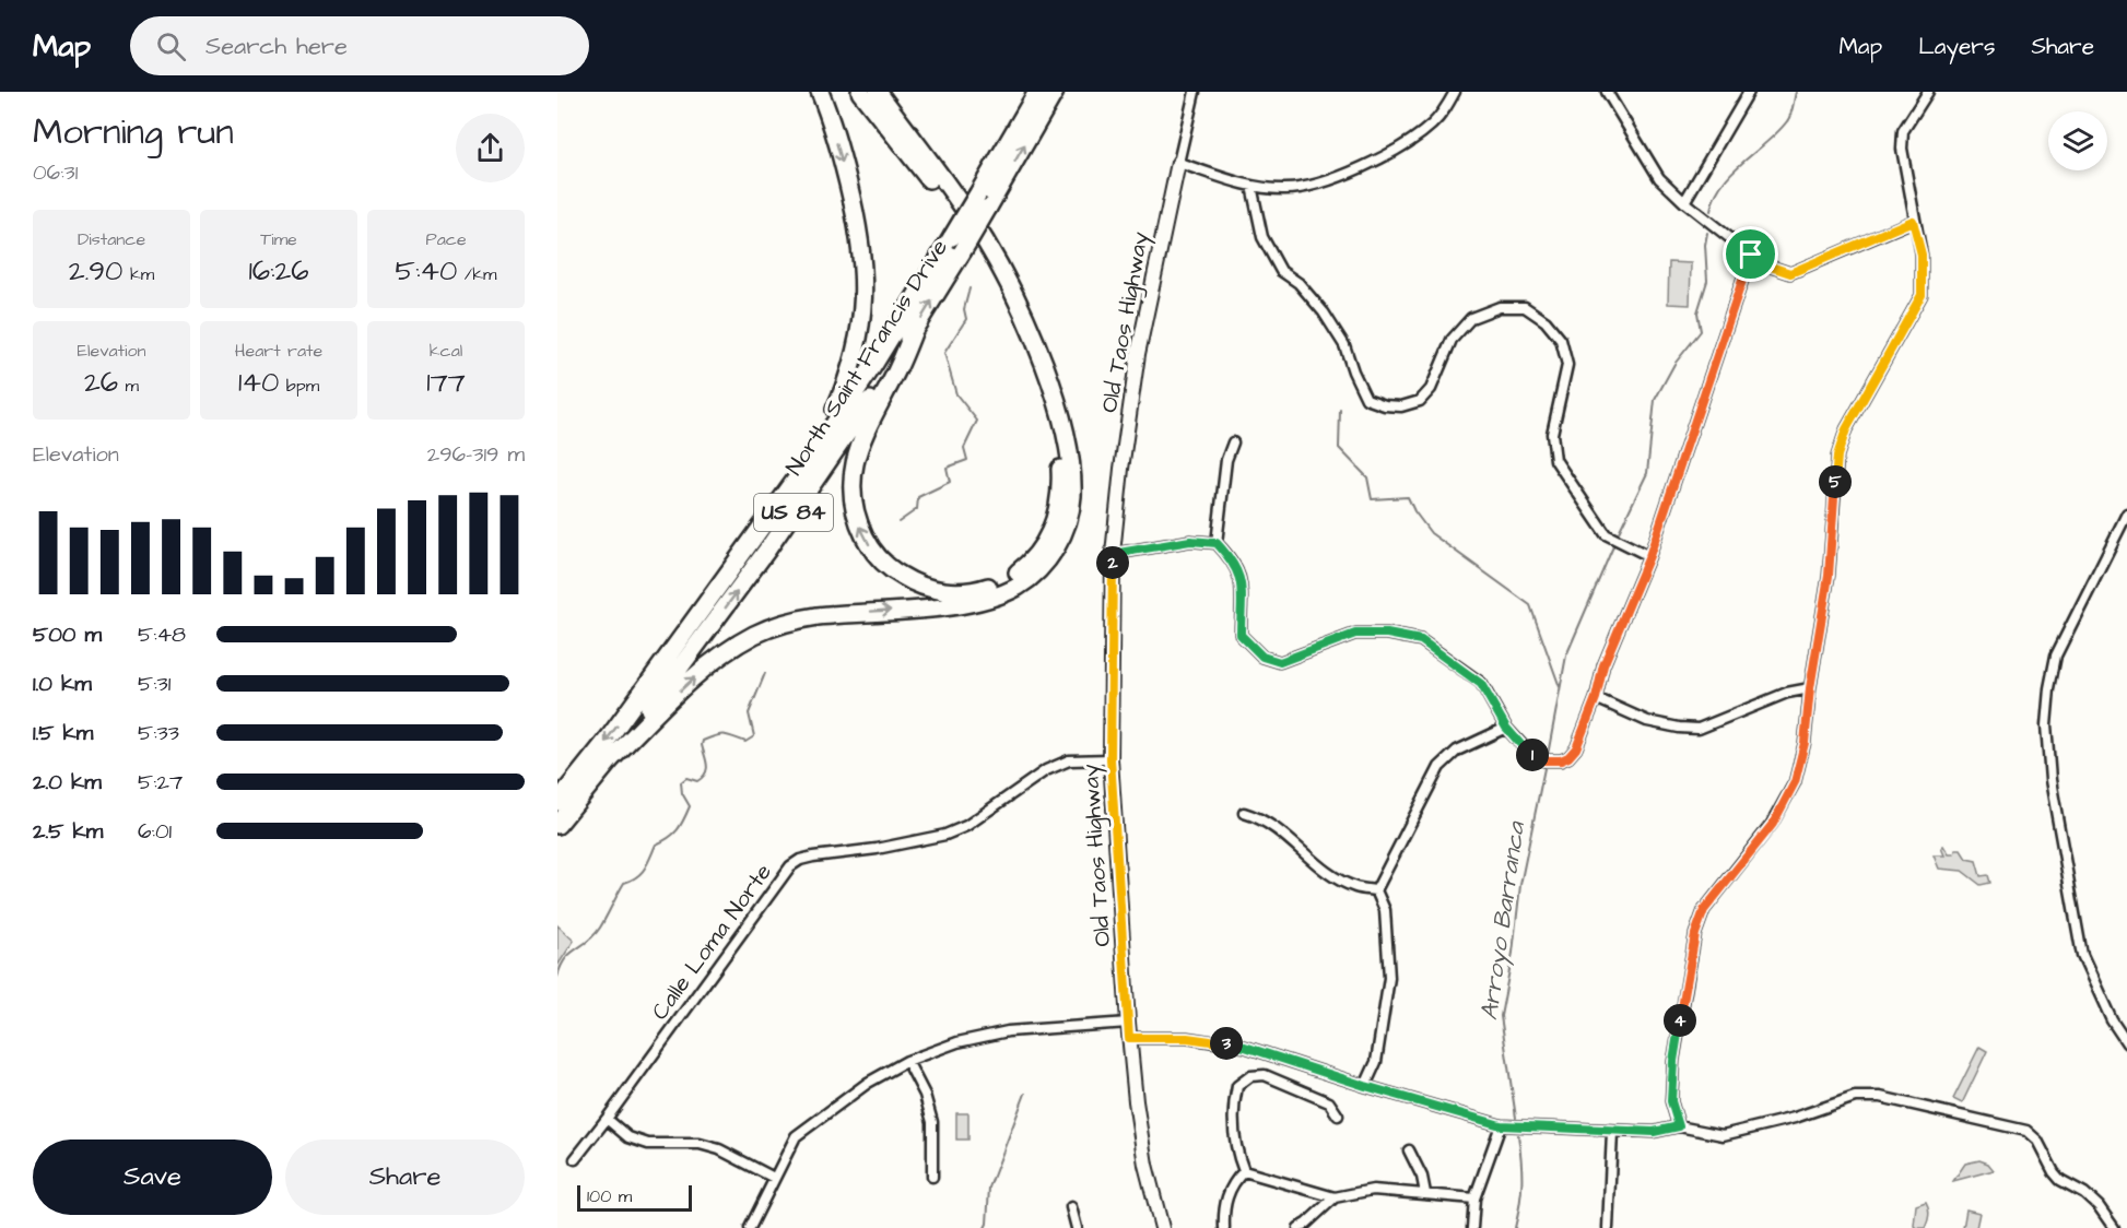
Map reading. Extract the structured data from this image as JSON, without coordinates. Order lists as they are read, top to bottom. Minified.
{"streets":{"highway":["North Saint Francis Drive","US 84"],"street":["Old Taos Highway","Calle Loma Norte"]},"crossings":[["Old Taos Highway","Calle Loma Norte"]],"water":["Arroyo Barranca"],"scale_bar":"100 m","page":{"header":"Map","search":"Search here","nav":["Map","Layers","Share"],"heading":["Morning run","06:31"],"stats":[["Distance","2.90 km"],["Time","16:26"],["Pace","5:40 /km"],["Elevation","26 m"],["Heart rate","140 bpm"],["kcal","177"]],"chart":["Elevation","296–319 m"],"pins":["5","2","1","4","3"],"list":[{"name":"500 m","note":"5:48"},{"name":"1.0 km","note":"5:31"},{"name":"1.5 km","note":"5:33"},{"name":"2.0 km","note":"5:27"},{"name":"2.5 km","note":"6:01"}],"buttons":["Save","Share"],"scale":"100 m"}}
